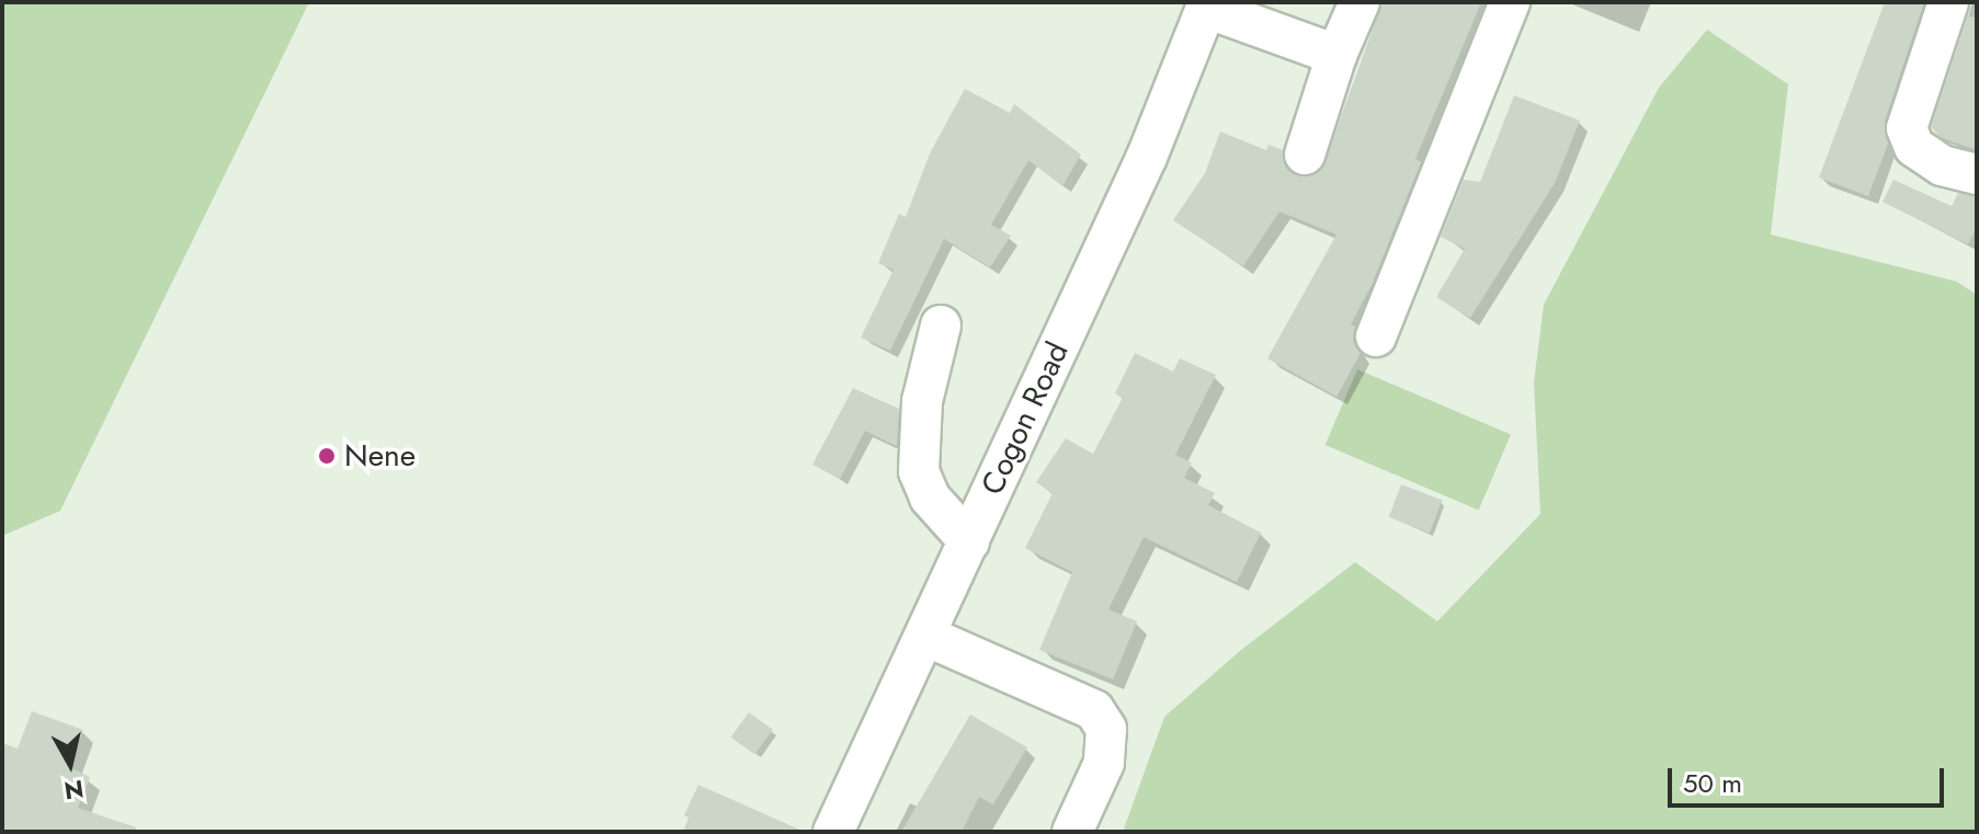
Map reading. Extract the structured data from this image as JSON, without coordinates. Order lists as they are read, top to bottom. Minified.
{"streets":{"street":["Cogon Road"]},"places":["Nene"],"scale_bar":"50 m","north":"bottom"}
